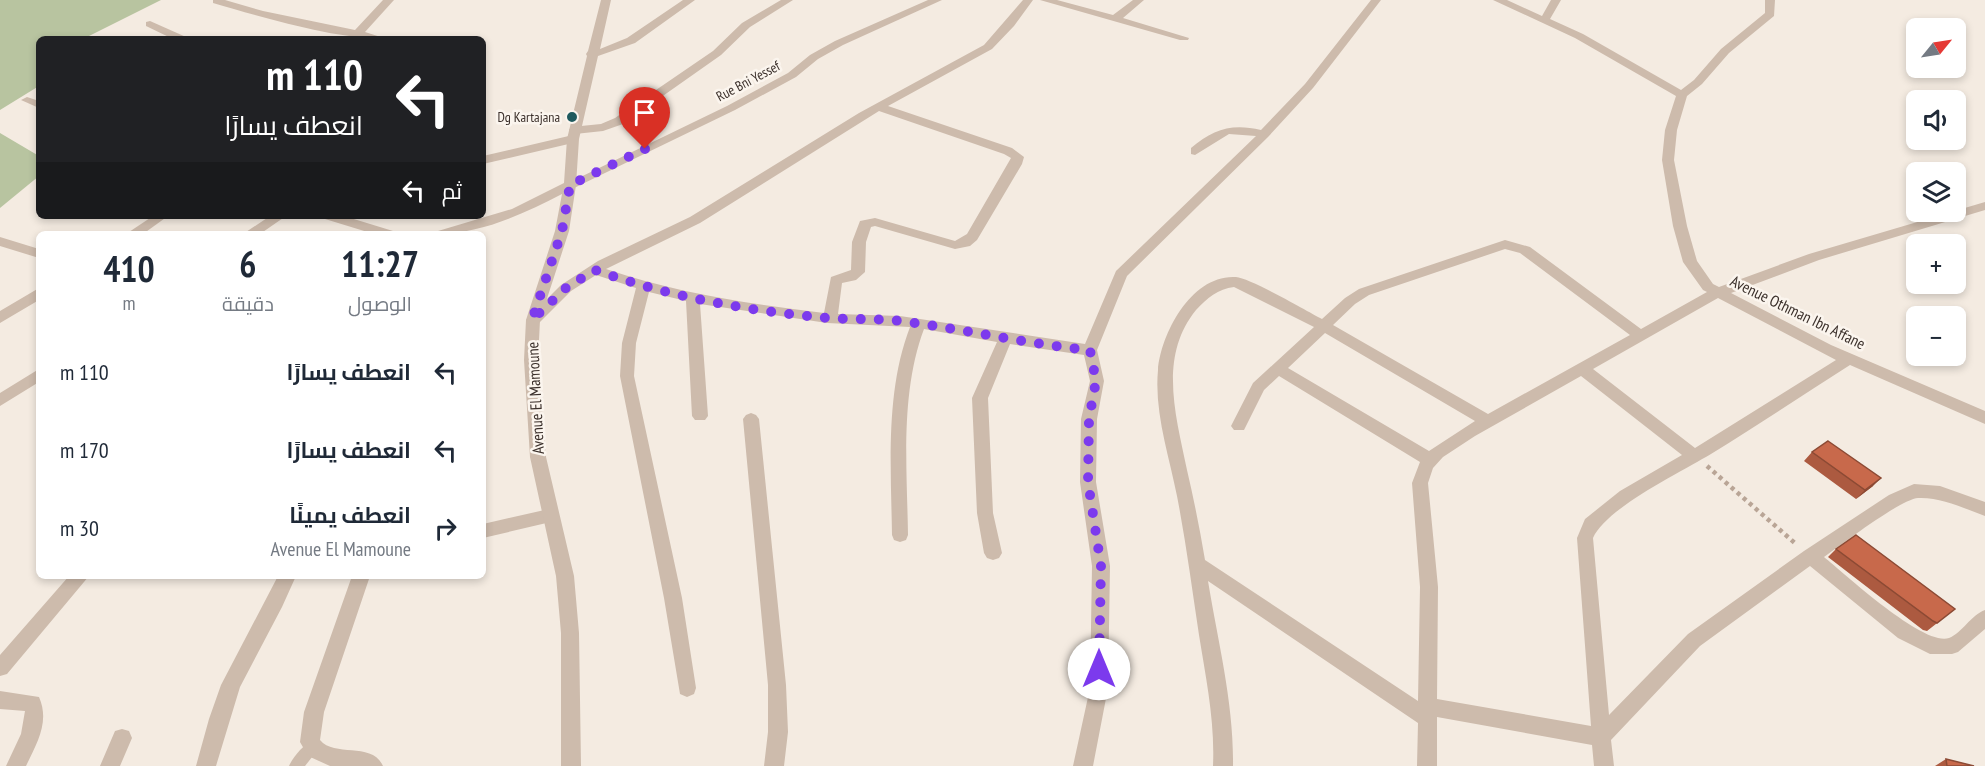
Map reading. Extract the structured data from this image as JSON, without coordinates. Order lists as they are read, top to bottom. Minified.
{"streets":{"street":["Rue Bni Yessef","Avenue Othman Ibn Affane","Avenue El Mamoune"]},"crossings":[["Rue Bni Yessef","Avenue El Mamoune"]],"places":["Dg Kartajana"],"north":"top right","page":{"map_buttons":["+","−"],"turn":["110 m","انعطف يسارًا"],"then":"ثم","eta":["11:27","الوصول","6","دقيقة","410","m"],"list":[{"name":"انعطف يسارًا","value":"110 m"},{"name":"انعطف يسارًا","value":"170 m"},{"name":"انعطف يمينًا","note":"Avenue El Mamoune","value":"30 m"}]}}
